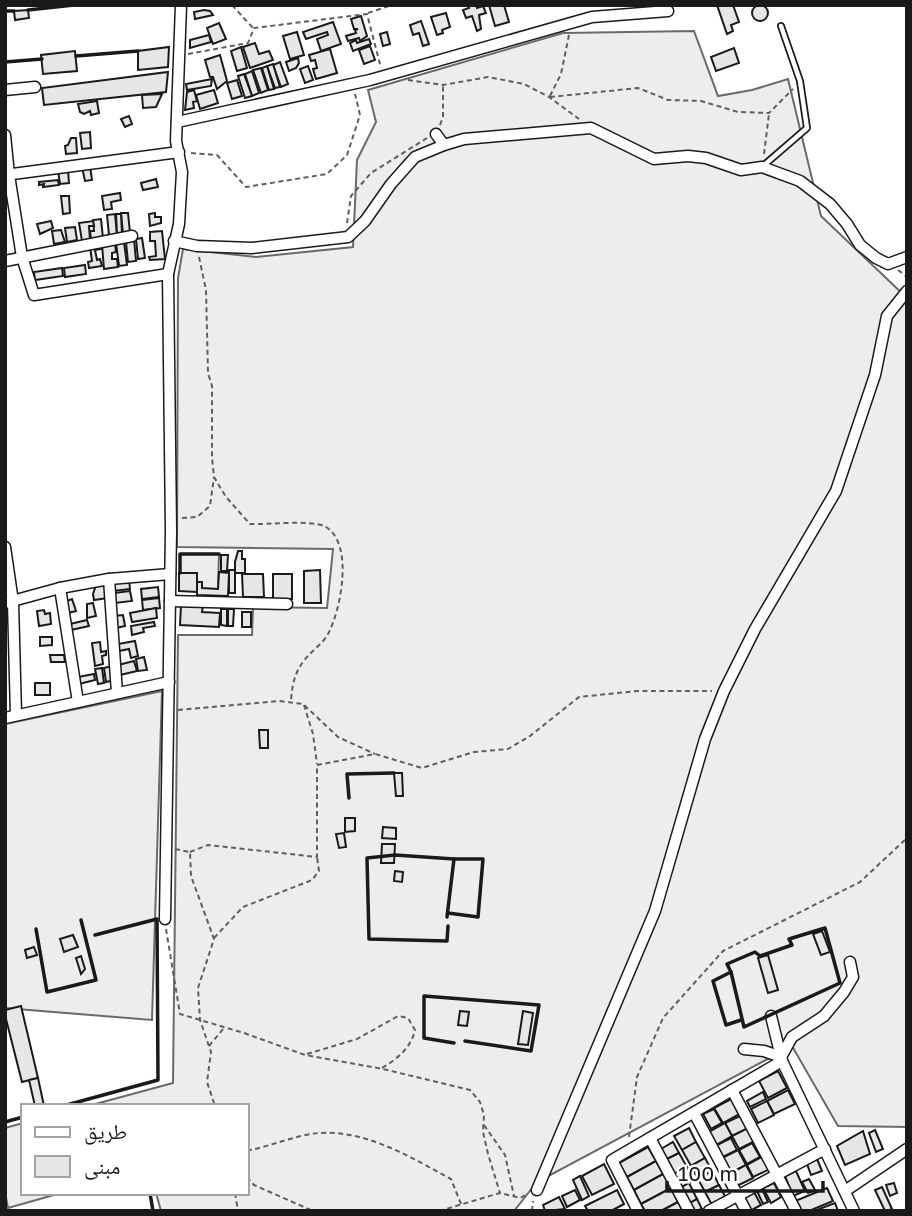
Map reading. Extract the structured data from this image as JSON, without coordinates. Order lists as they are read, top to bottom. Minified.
{"legend":["طريق","مبنى"],"scale_bar":"100 m"}
